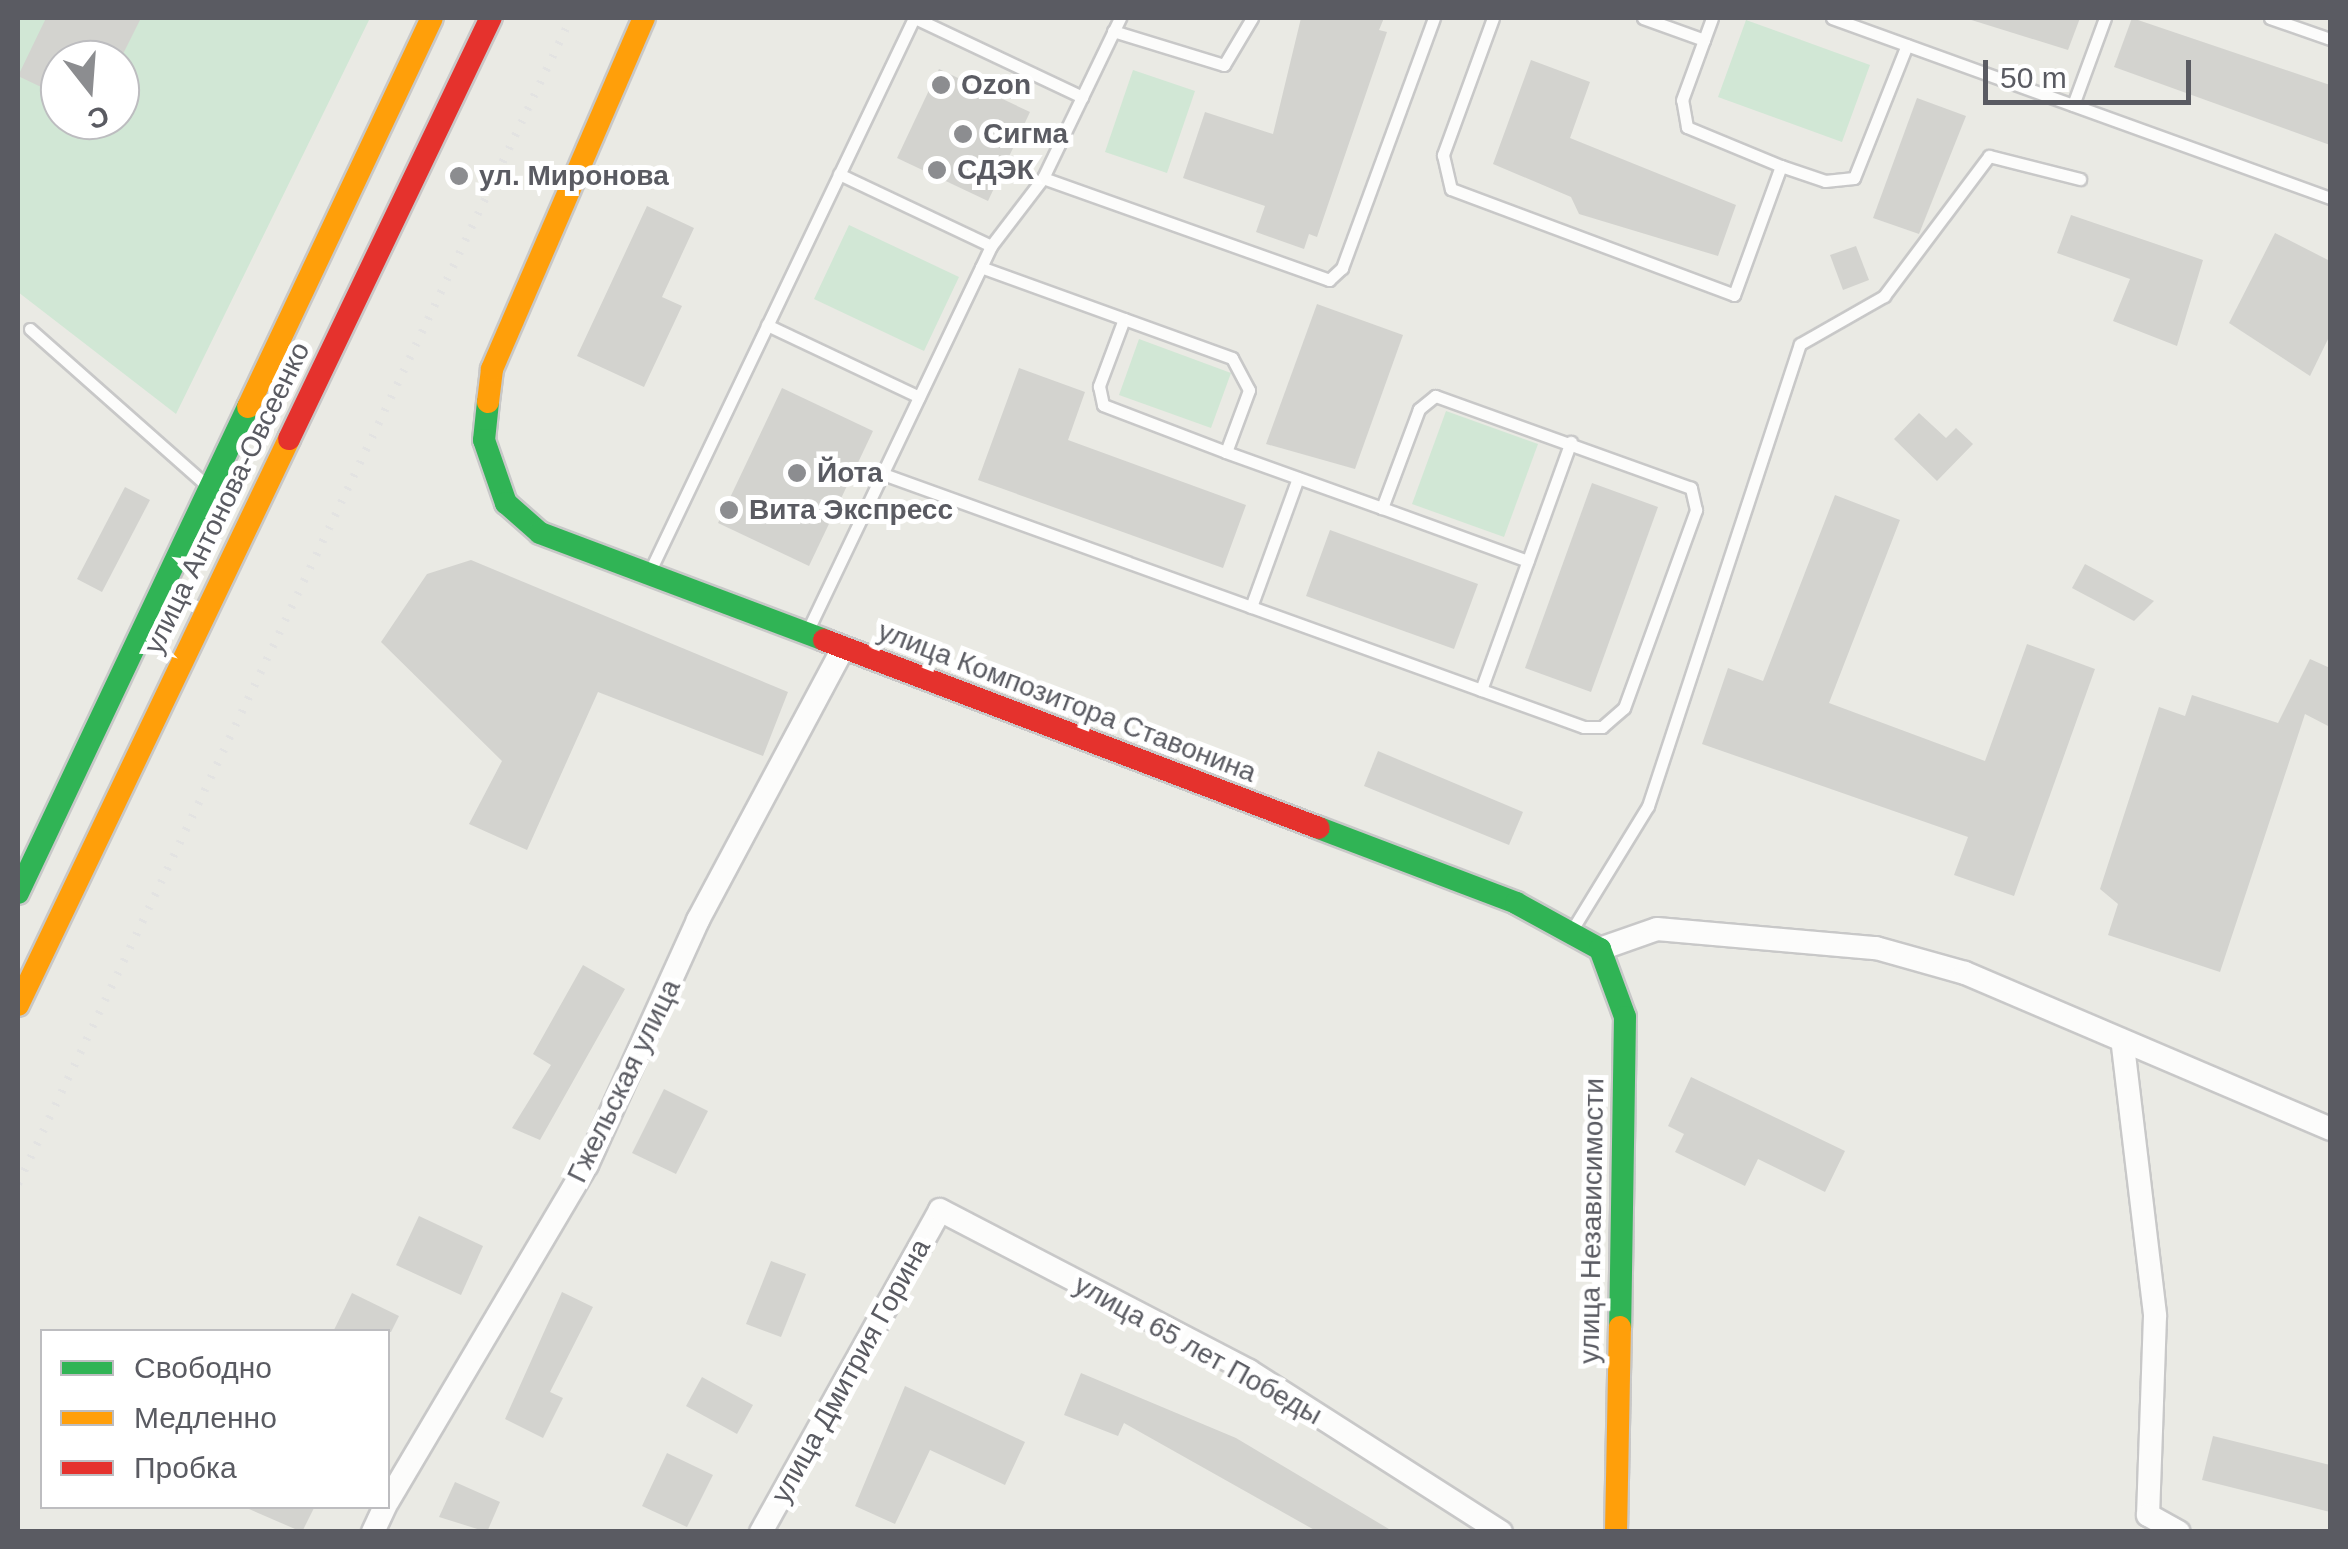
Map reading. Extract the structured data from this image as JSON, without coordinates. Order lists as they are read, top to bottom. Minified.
{"streets":{"main road":["улица Антонова-Овсеенко","улица Композитора Ставонина","улица Независимости"],"street":["Гжельская улица","улица 65 лет Победы","улица Дмитрия Горина"]},"crossings":[["улица Композитора Ставонина","Гжельская улица"],["улица 65 лет Победы","улица Дмитрия Горина"]],"places":["Ozon","Сигма","СДЭК","ул. Миронова","Йота","Вита Экспресс"],"legend":["Свободно","Медленно","Пробка"],"scale_bar":"50 m","north":"bottom"}
